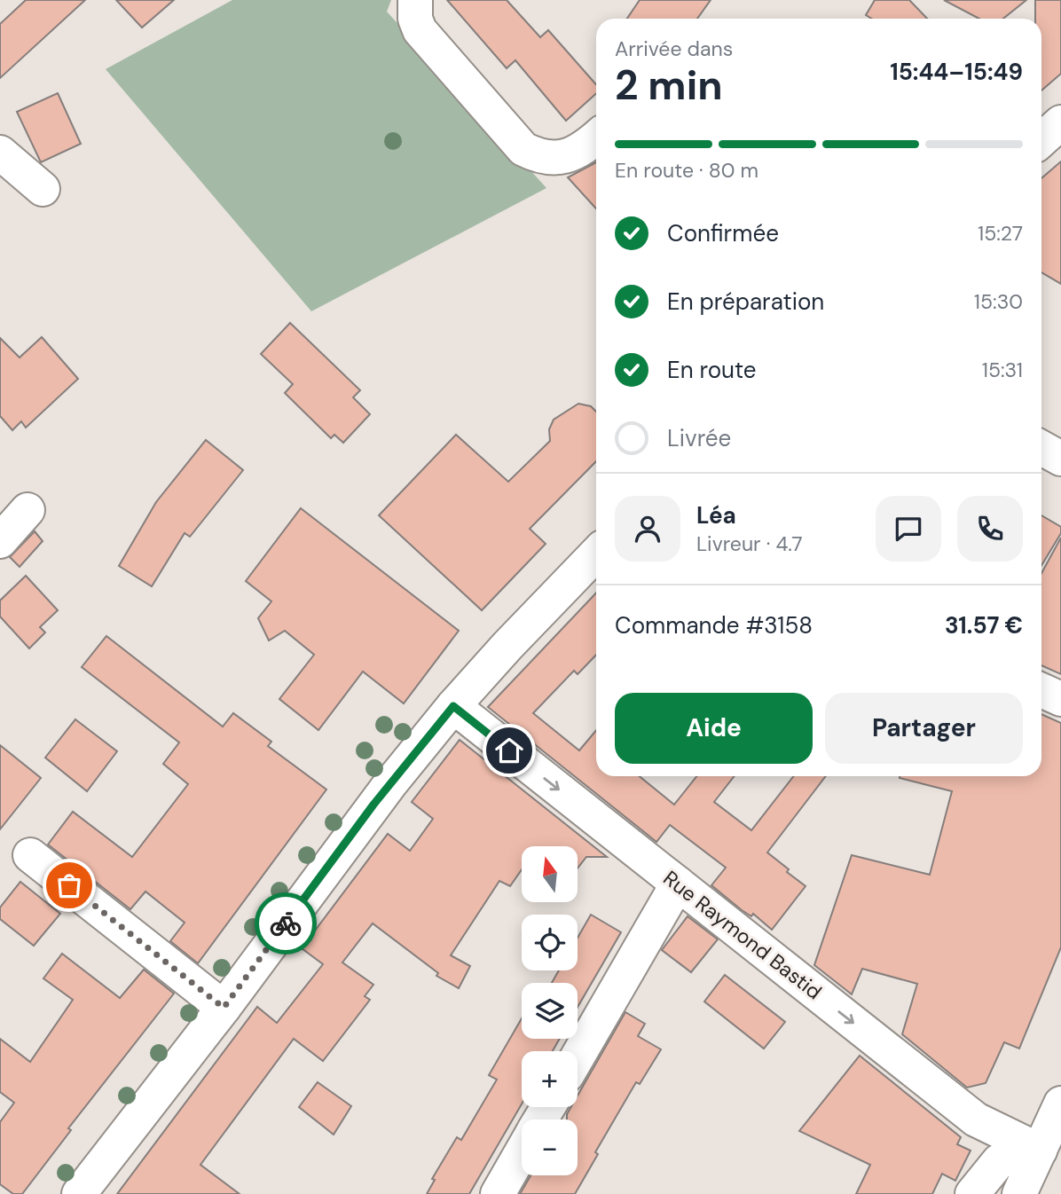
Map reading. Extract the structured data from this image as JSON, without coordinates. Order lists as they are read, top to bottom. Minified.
{"streets":{"street":["Rue Raymond Bastid"]},"one_way":["Rue Raymond Bastid"],"north":"top","page":{"heading":["2 min","Arrivée dans","15:44–15:49"],"panel":["Léa","Livreur · 4.7","Commande #3158","31.57 €"],"bar":"En route · 80 m","list":[["Confirmée","15:27"],["En préparation","15:30"],["En route","15:31"],"Livrée"],"buttons":["Aide","Partager"],"map_buttons":["+","−"]}}
